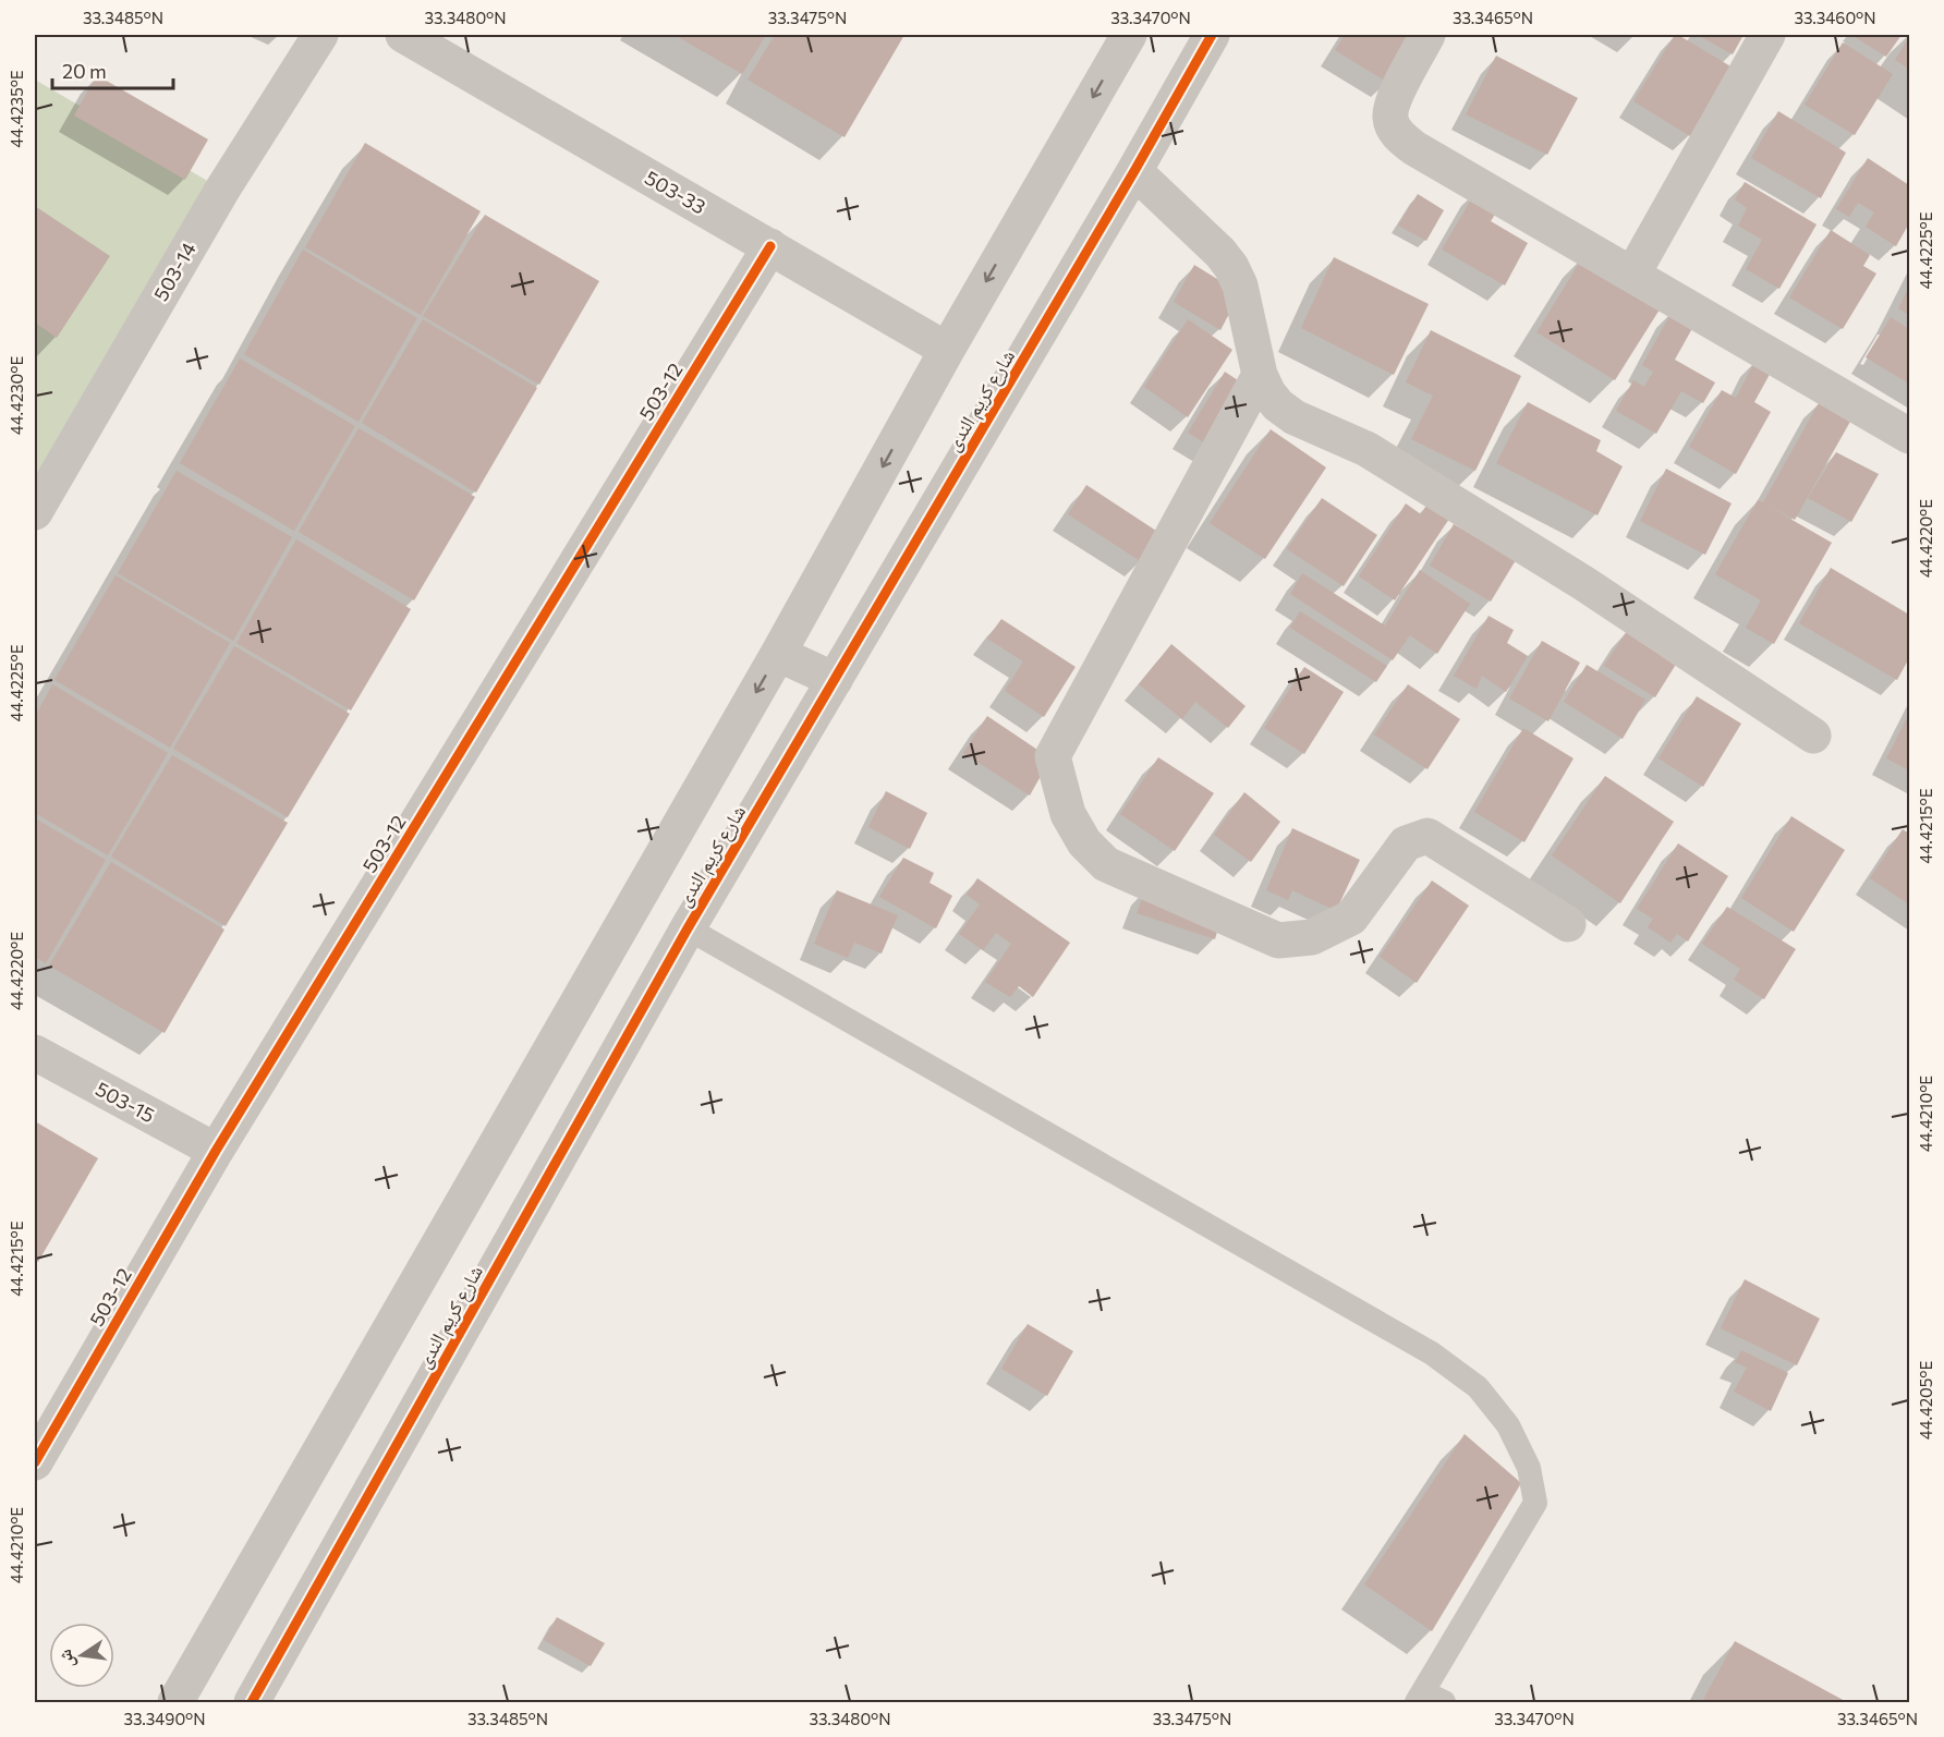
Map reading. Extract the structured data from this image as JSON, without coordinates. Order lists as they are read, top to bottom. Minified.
{"streets":{"street":["503-33","503-14","503-12","شارع كريم الندى","503-15"]},"crossings":[["503-33","503-12"],["503-33","شارع كريم الندى"],["503-12","503-15"]],"scale_bar":"20 m","north":"left","coordinates":["33.3485°N","33.3480°N","33.3475°N","33.3470°N","33.3465°N","33.3460°N","44.4235°E","44.4225°E","44.4230°E","44.4220°E","44.4215°E","44.4210°E","44.4205°E","33.3490°N"]}
